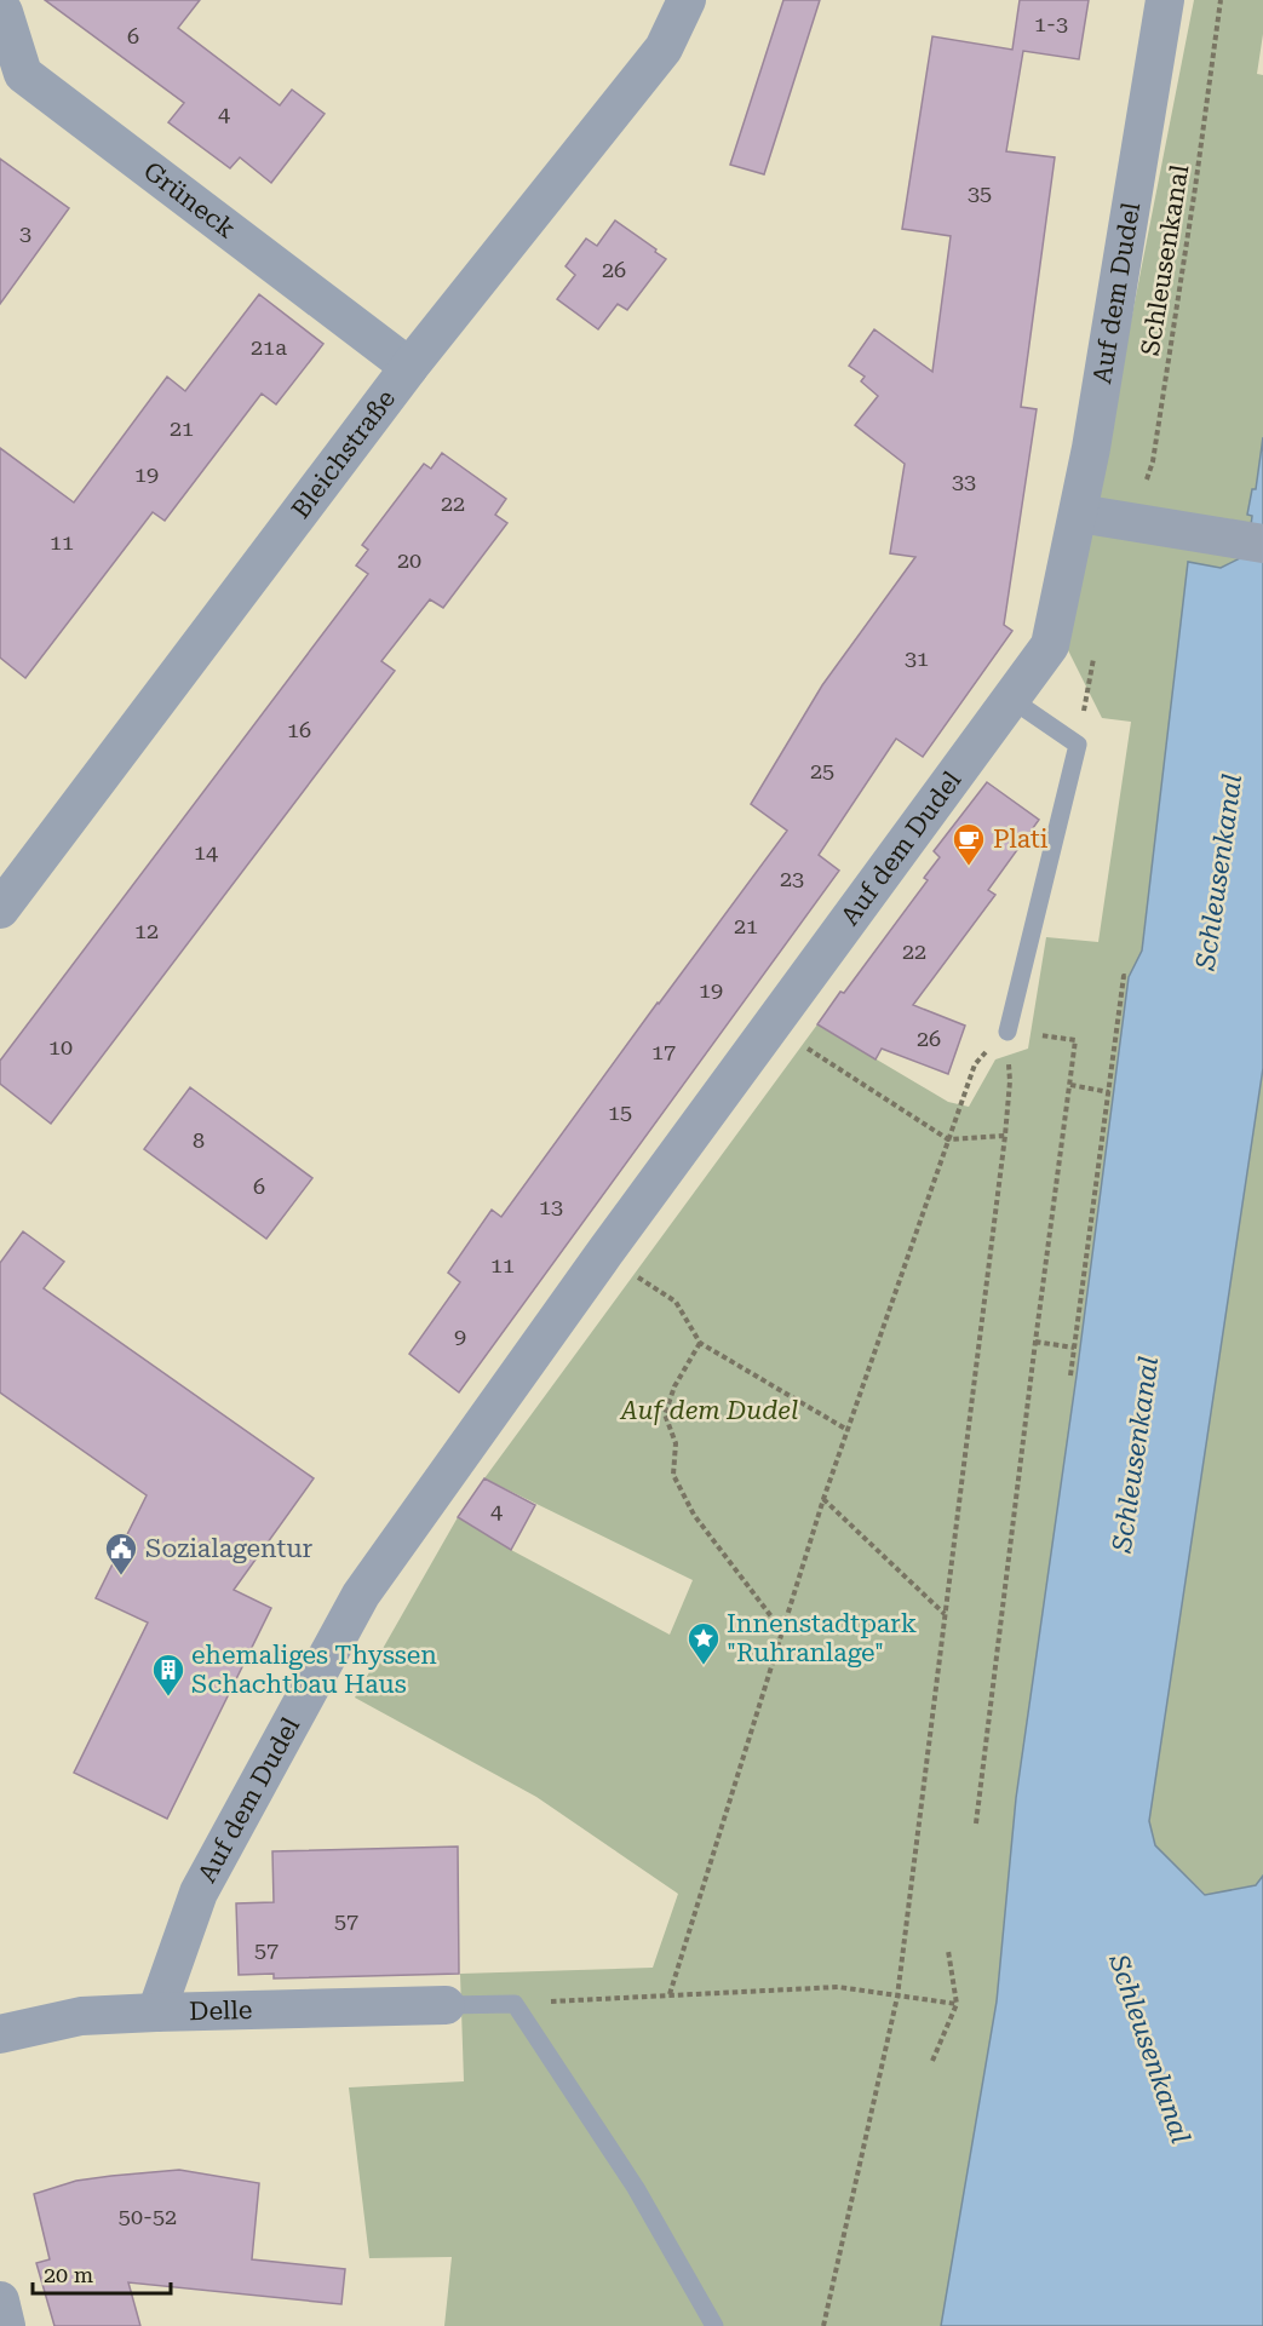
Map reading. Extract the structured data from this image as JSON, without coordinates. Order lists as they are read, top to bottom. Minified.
{"streets":{"street":["Grüneck","Auf dem Dudel","Bleichstraße","Delle"],"path":["Schleusenkanal"]},"crossings":[["Grüneck","Bleichstraße"],["Auf dem Dudel","Delle"]],"water":["Schleusenkanal"],"parks":["Auf dem Dudel"],"places":{"cafe":["Plati"],"public building":["Sozialagentur"],"place":["Innenstadtpark \"Ruhranlage\""],"building":["ehemaliges Thyssen Schachtbau Haus"]},"house_numbers":["1-3","6","4","35","3","26","21a","21","19","33","22","11","20","31","16","25","14","23","21","12","22","19","26","10","17","15","8","6","13","11","9","4","57","57","50-52"],"scale_bar":"20 m"}
